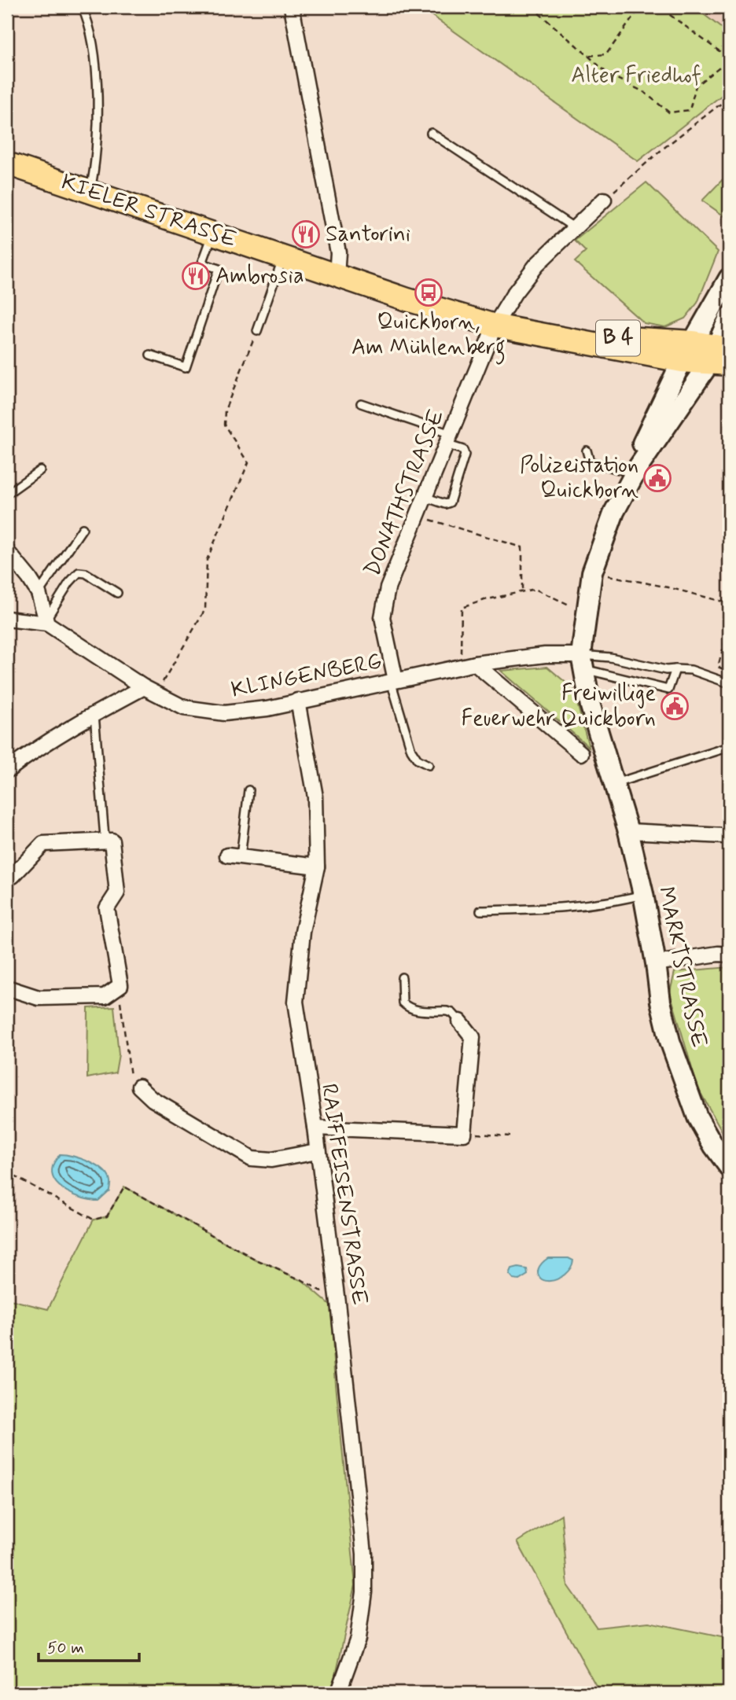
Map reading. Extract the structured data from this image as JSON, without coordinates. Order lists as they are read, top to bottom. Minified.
{"streets":{"main road":["KIELER STRASSE","B 4","MARKTSTRASSE"],"street":["DONATHSTRASSE","KLINGENBERG","RAIFFEISENSTRASSE"]},"crossings":[["KIELER STRASSE","DONATHSTRASSE"],["KIELER STRASSE","MARKTSTRASSE"],["DONATHSTRASSE","KLINGENBERG"],["KLINGENBERG","MARKTSTRASSE"],["KLINGENBERG","RAIFFEISENSTRASSE"]],"parks":["Alter Friedhof"],"places":{"restaurant":["Santorini","Ambrosia"],"bus stop":["Quickborn, Am Mühlenberg"],"public building":["Polizeistation Quickborn","Freiwillige Feuerwehr Quickborn"]},"scale_bar":"50 m"}
